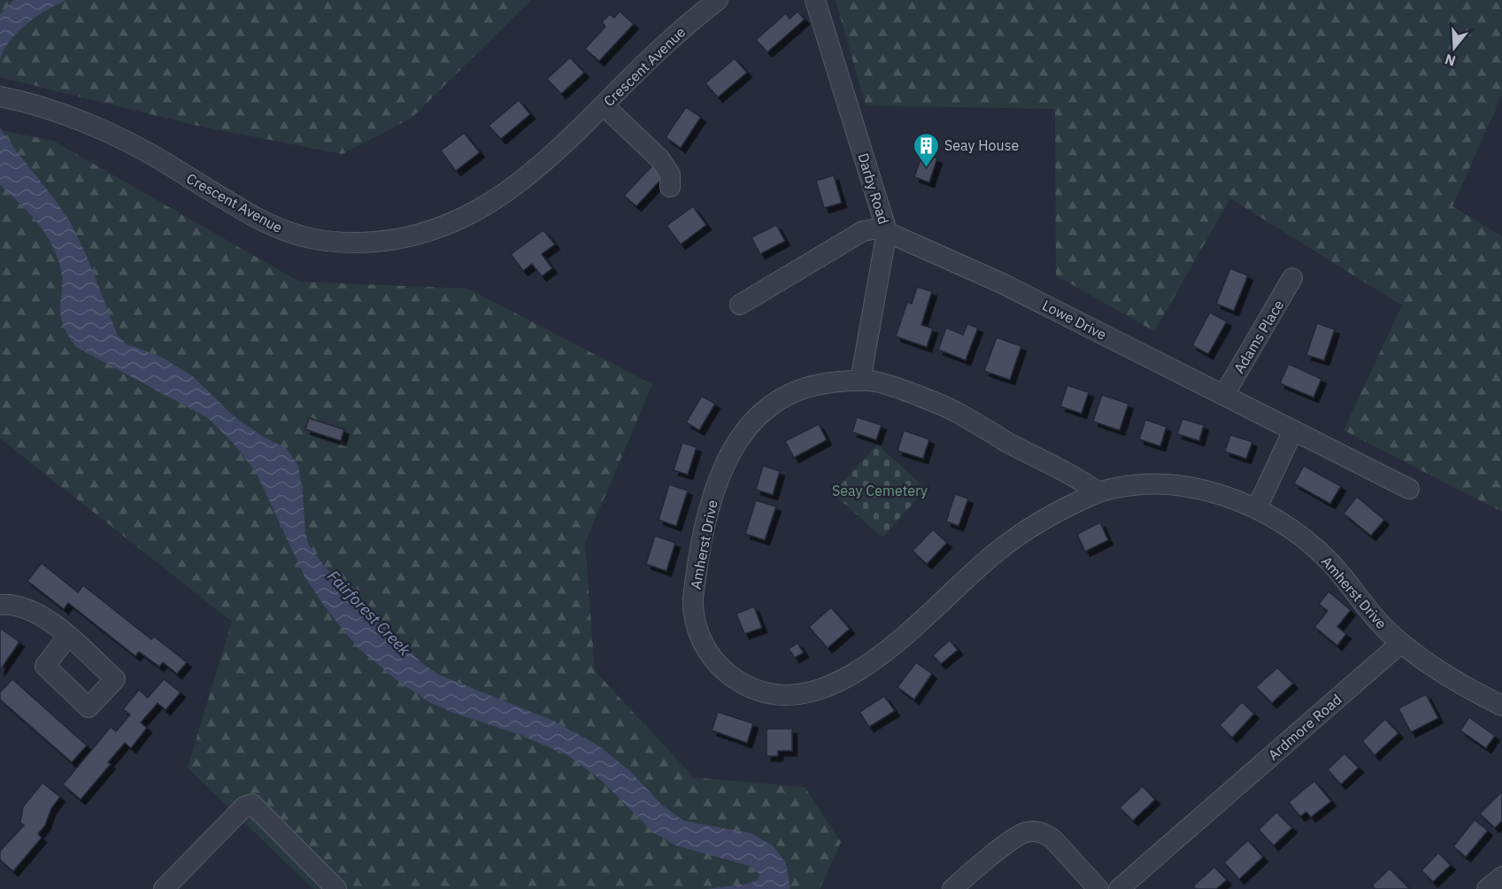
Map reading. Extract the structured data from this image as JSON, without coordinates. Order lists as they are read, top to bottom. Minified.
{"streets":{"street":["Crescent Avenue","Darby Road","Lowe Drive","Adams Place","Amherst Drive","Ardmore Road"]},"crossings":[["Darby Road","Lowe Drive"],["Darby Road","Amherst Drive"],["Lowe Drive","Adams Place"],["Amherst Drive","Ardmore Road"]],"water":["Fairforest Creek"],"parks":["Seay Cemetery"],"places":{"building":["Seay House"]},"north":"bottom"}
